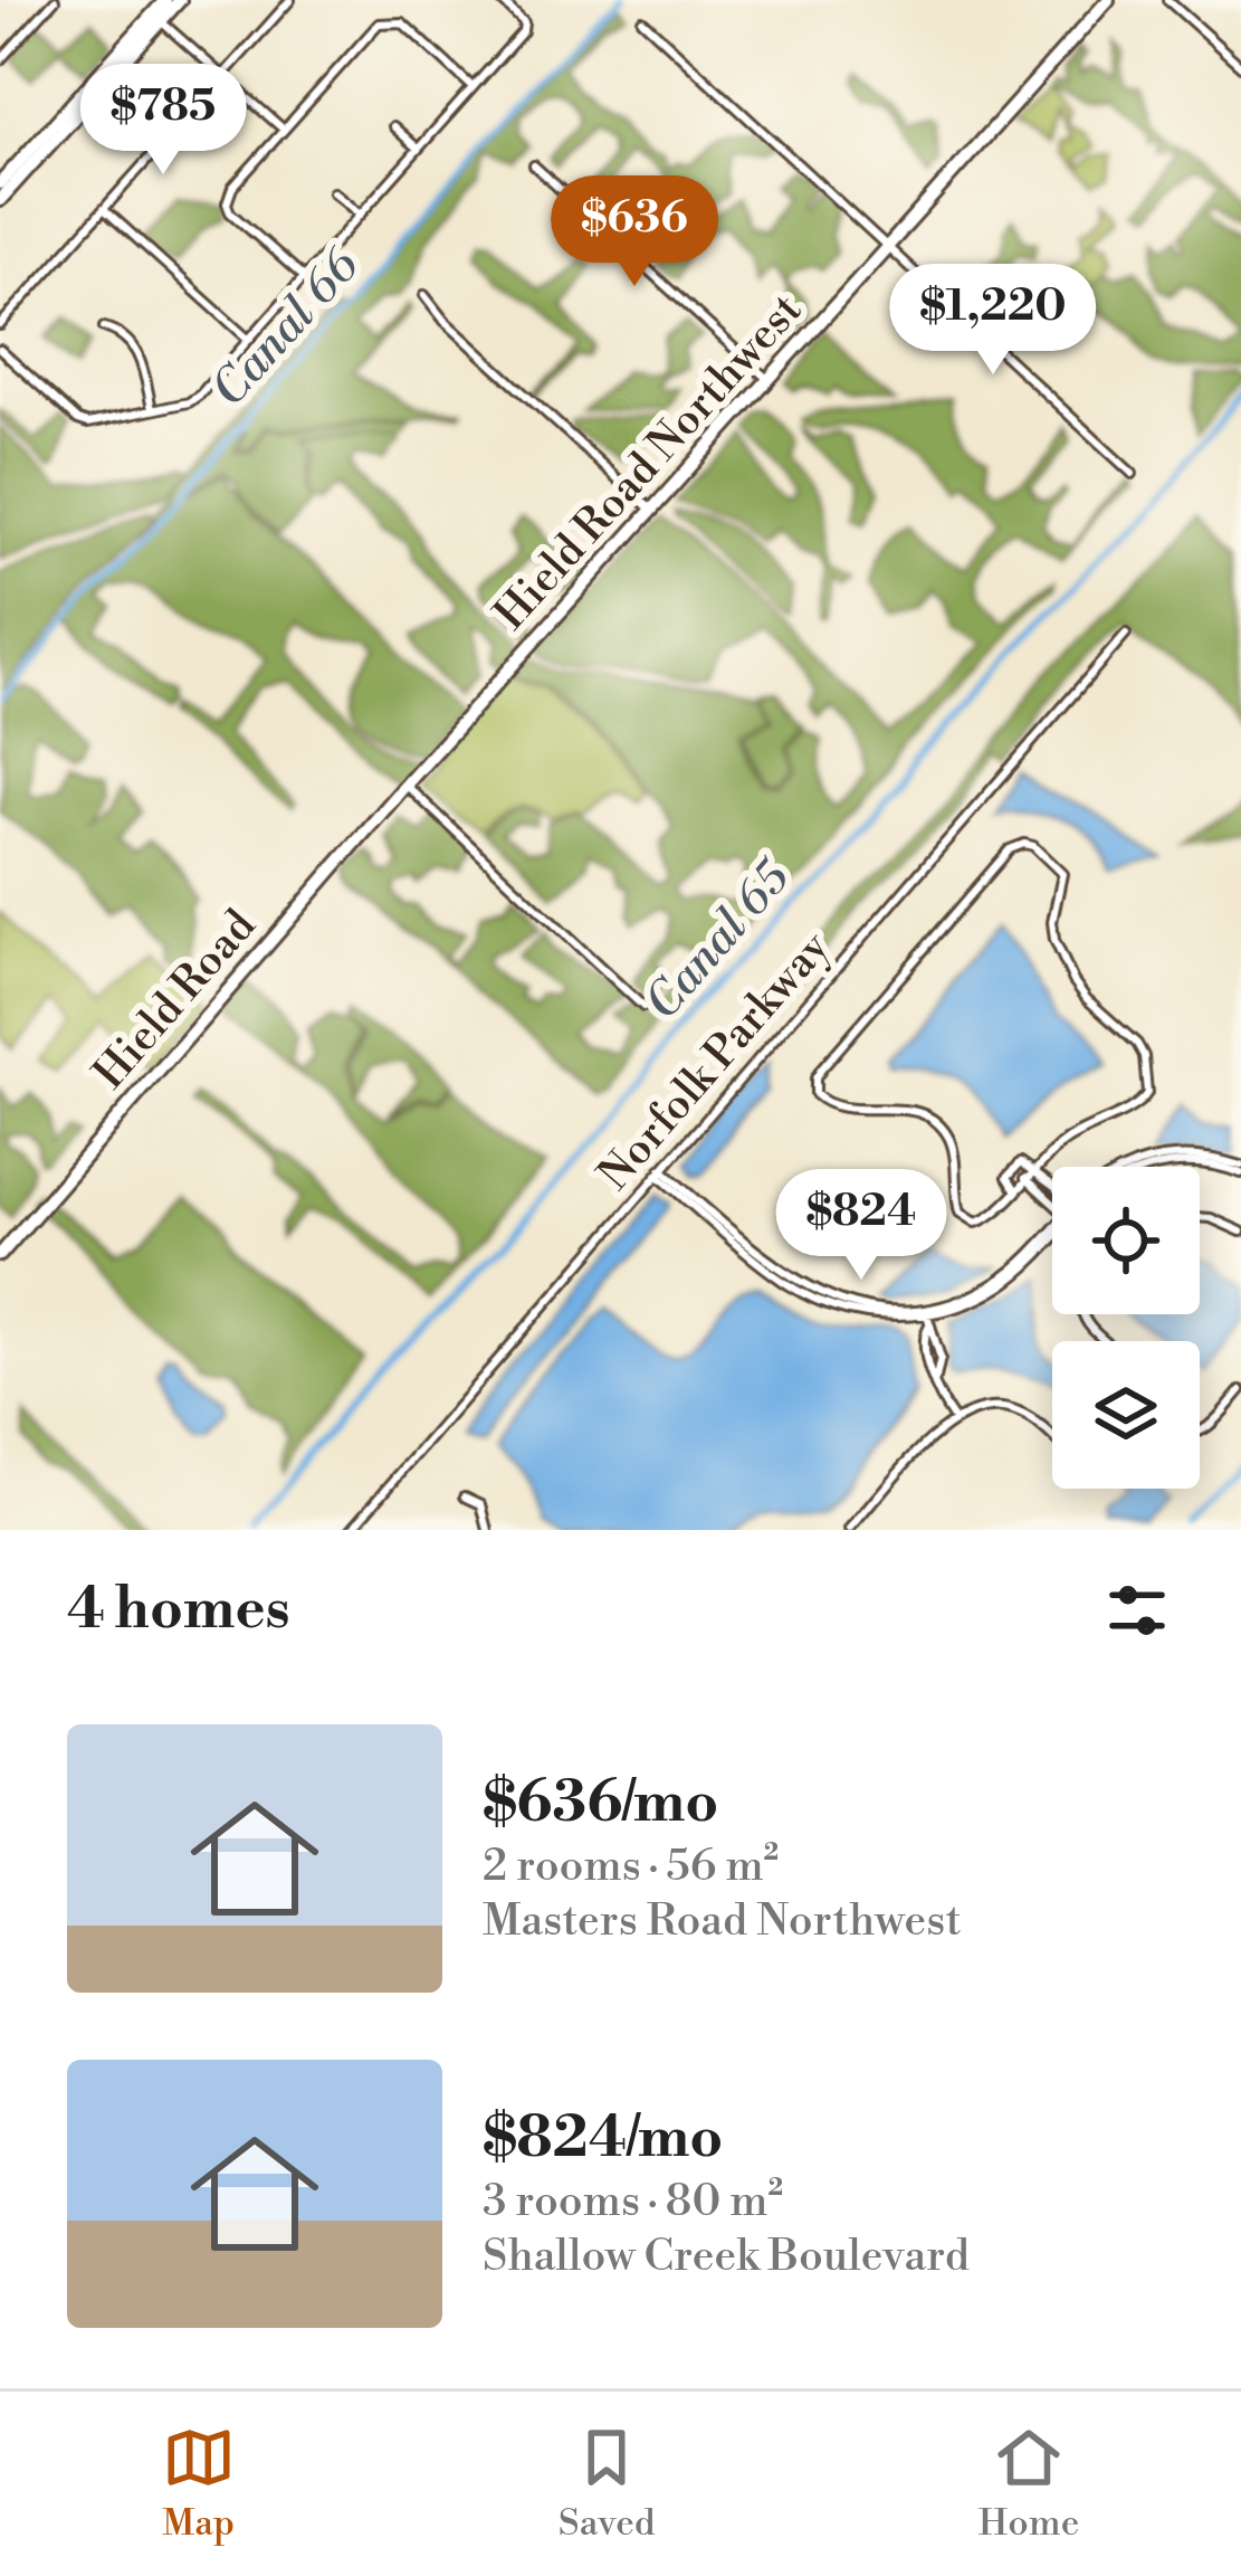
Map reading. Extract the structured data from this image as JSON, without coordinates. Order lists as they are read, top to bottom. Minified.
{"streets":{"street":["Hield Road Northwest","Hield Road","Norfolk Parkway"]},"crossings":[["Hield Road Northwest","Hield Road"]],"water":["Canal 66","Canal 65"],"page":{"price":["$785","$636","$1,220","$824"],"heading":"4 homes","list":[{"name":"$636/mo","note":"2 rooms · 56 m² · Masters Road Northwest"},{"name":"$824/mo","note":"3 rooms · 80 m² · Shallow Creek Boulevard"}],"tabs":["Map","Saved","Home"]}}
